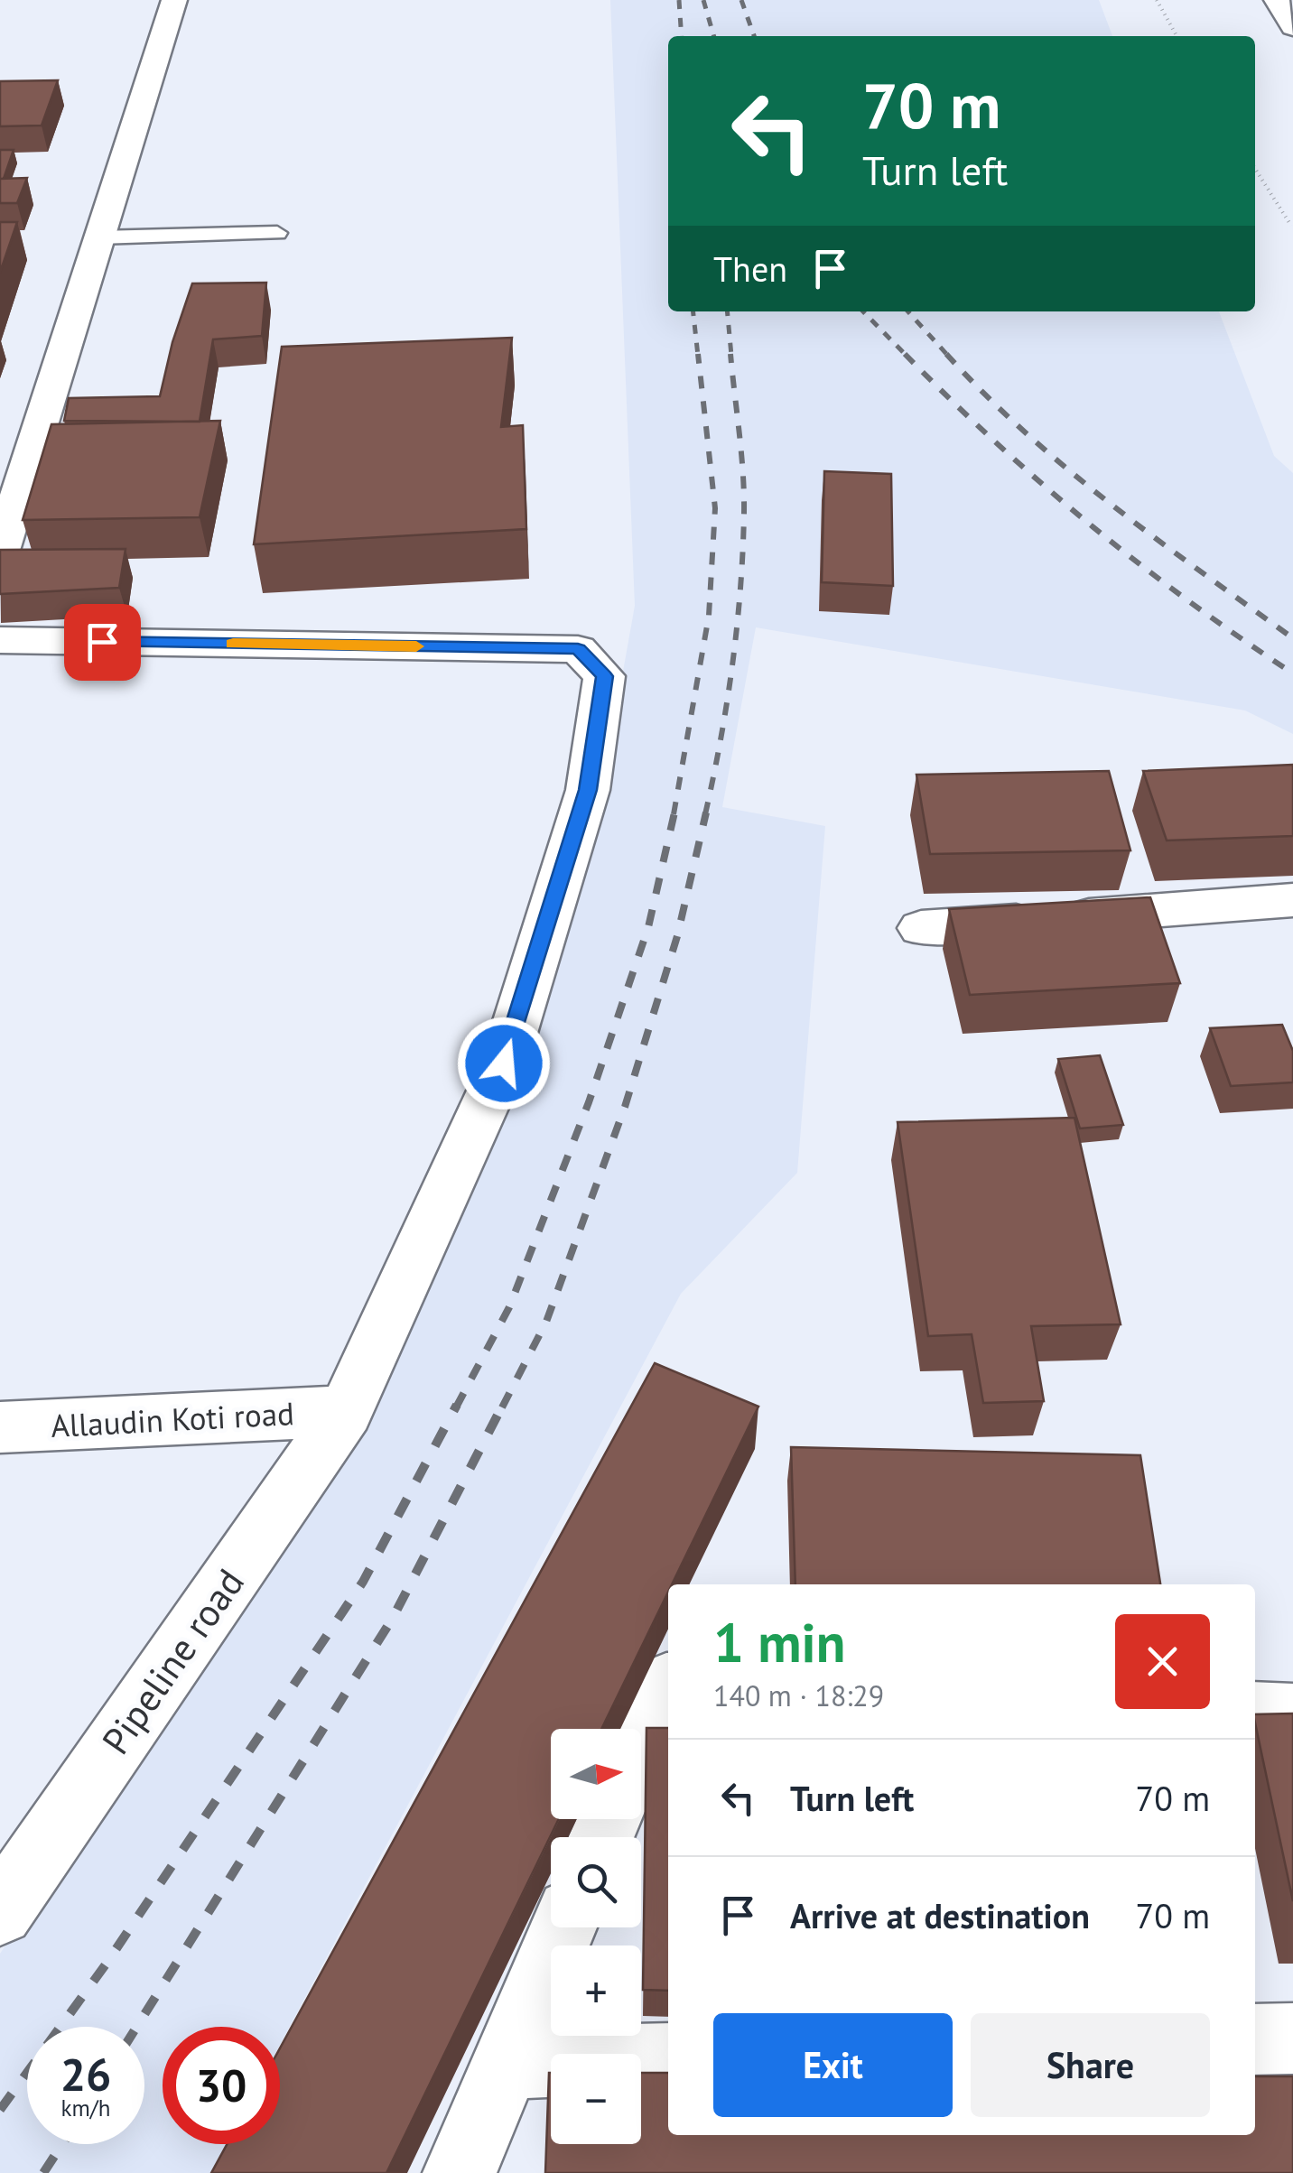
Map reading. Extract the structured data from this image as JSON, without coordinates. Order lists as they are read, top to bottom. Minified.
{"streets":{"street":["Allaudin Koti road","Pipeline road"]},"crossings":[["Allaudin Koti road","Pipeline road"]],"north":"right","page":{"turn":["70 m","Turn left"],"then":"Then","heading":["1 min","140 m · 18:29"],"map_buttons":["+","−"],"list":[{"name":"Turn left","value":"70 m"},{"name":"Arrive at destination","value":"70 m"}],"buttons":["Exit","Share"],"speed":"26 km/h","limit":"30"}}
